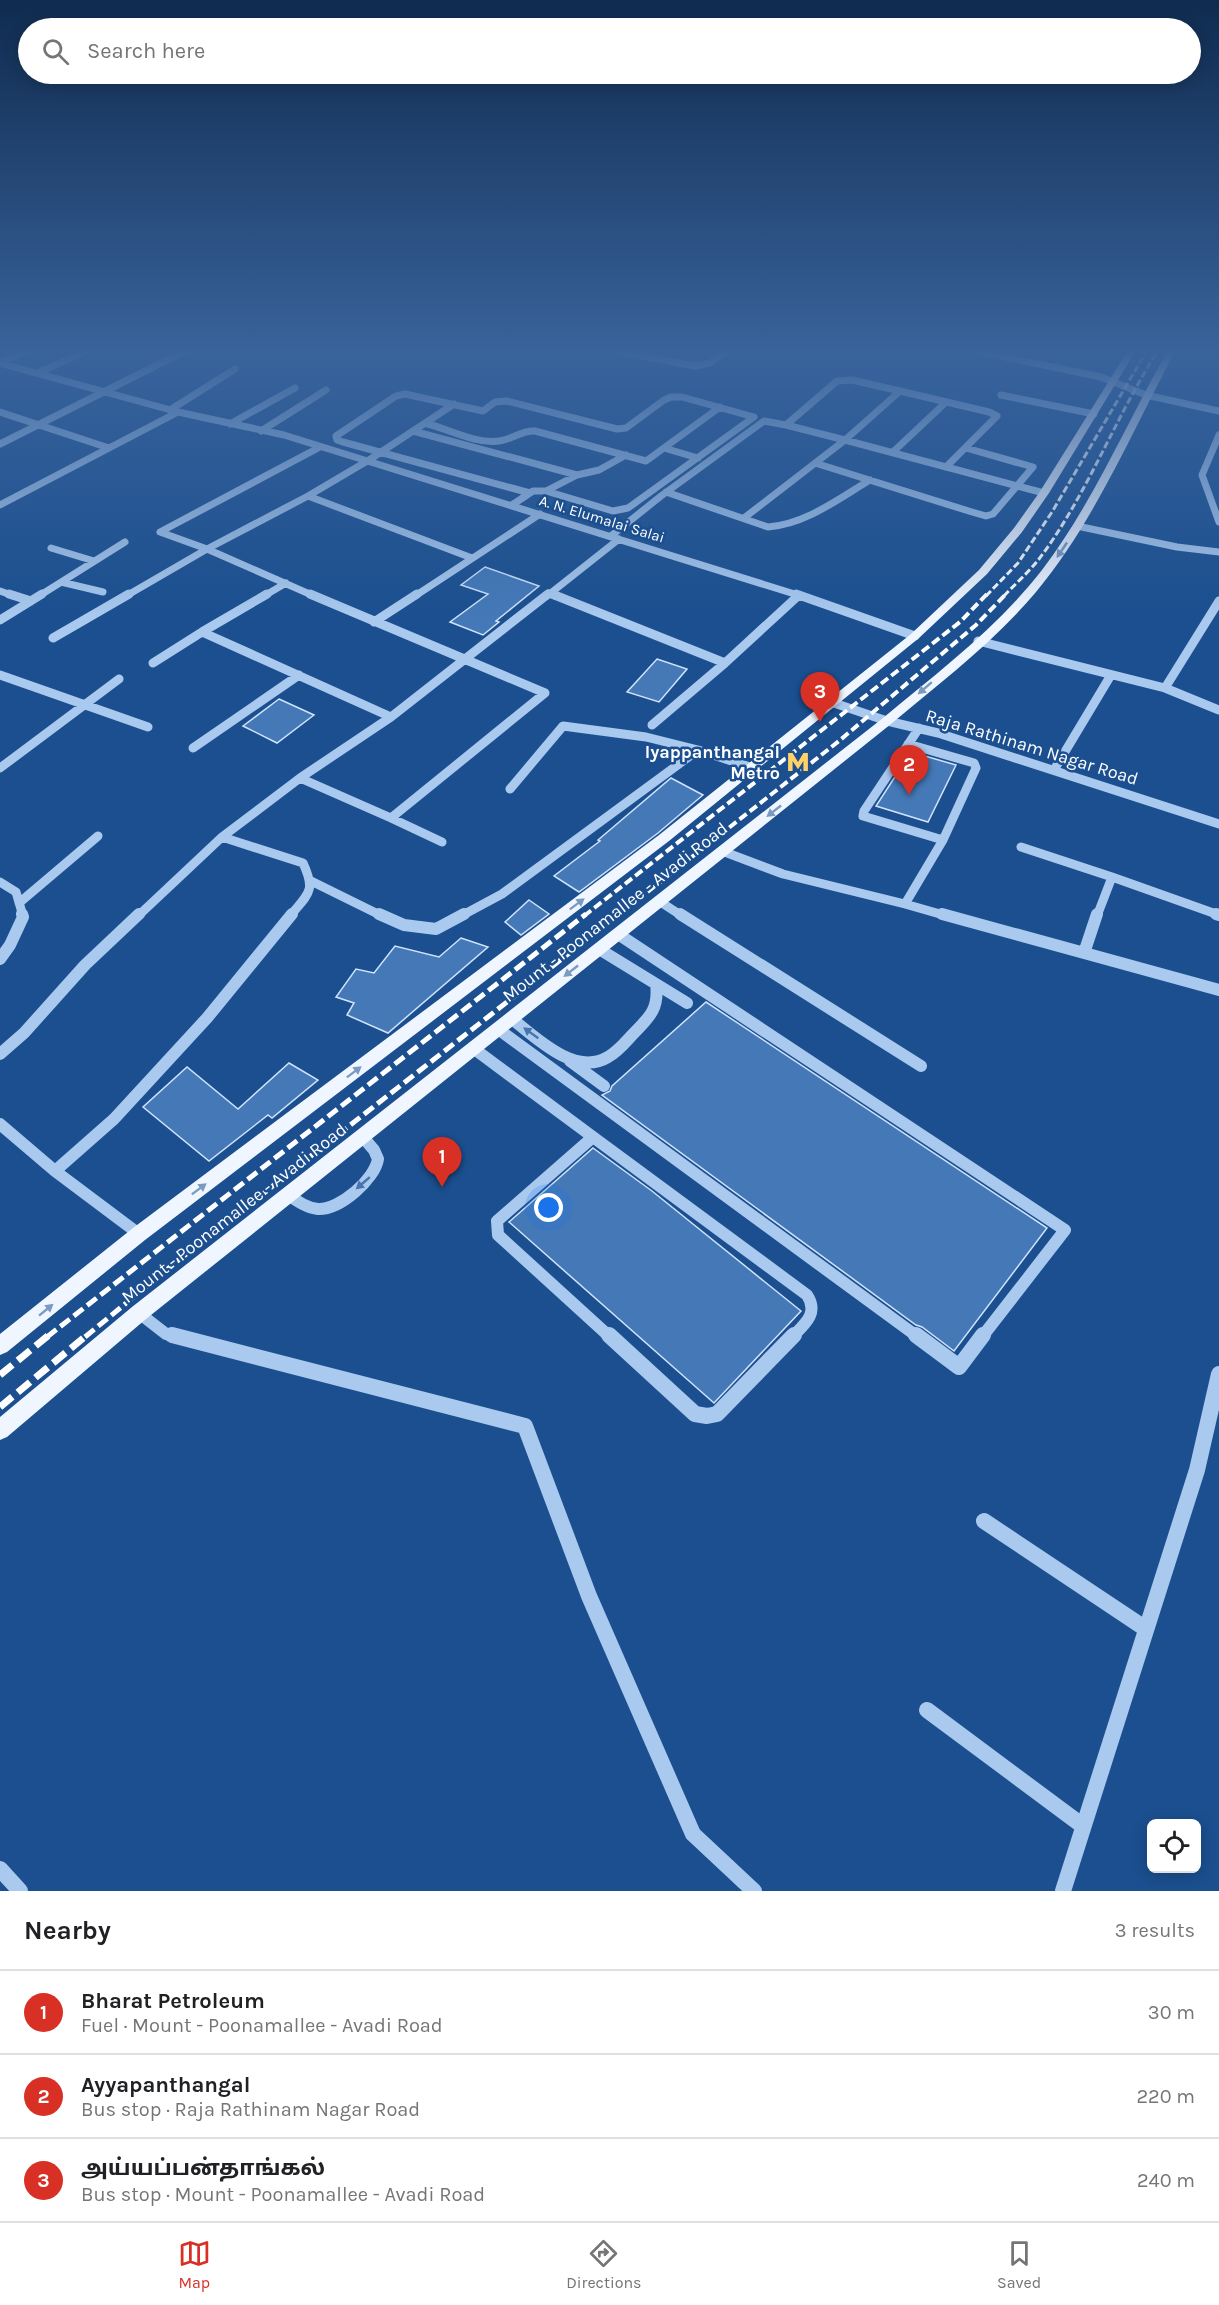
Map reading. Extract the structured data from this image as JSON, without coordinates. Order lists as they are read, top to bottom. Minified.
{"streets":{"main road":["Mount - Poonamallee - Avadi Road"],"street":["A. N. Elumalai Salai","Raja Rathinam Nagar Road"]},"crossings":[["A. N. Elumalai Salai","Mount - Poonamallee - Avadi Road"],["Raja Rathinam Nagar Road","Mount - Poonamallee - Avadi Road"]],"places":{"metro station":["Iyappanthangal Metro"]},"page":{"search":"Search here","pins":["3","2","1"],"heading":["Nearby","3 results"],"list":[{"mark":"1","name":"Bharat Petroleum","note":"Fuel · Mount - Poonamallee - Avadi Road","value":"30 m"},{"mark":"2","name":"Ayyapanthangal","note":"Bus stop · Raja Rathinam Nagar Road","value":"220 m"},{"mark":"3","name":"அய்யப்பன்தாங்கல்","note":"Bus stop · Mount - Poonamallee - Avadi Road","value":"240 m"}],"nav":["Map","Directions","Saved"]}}
